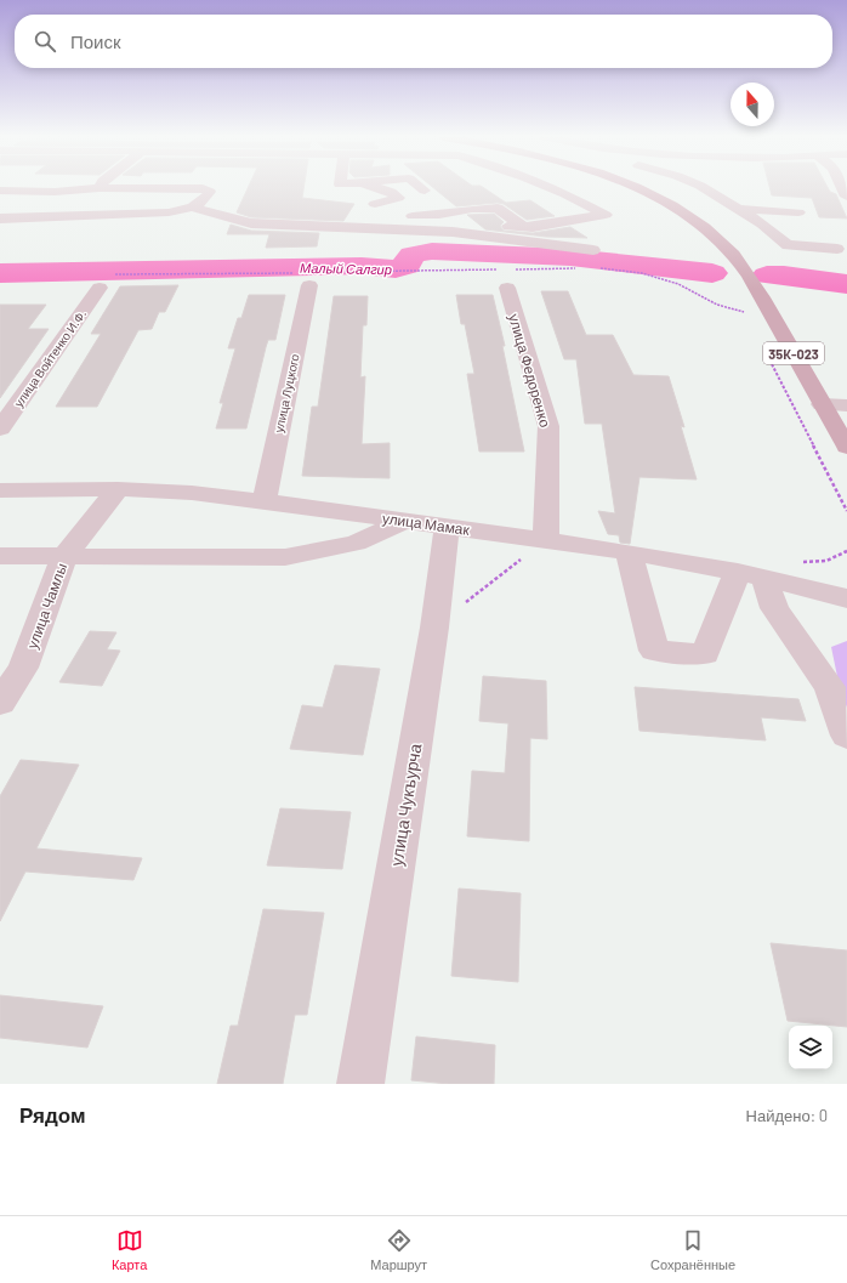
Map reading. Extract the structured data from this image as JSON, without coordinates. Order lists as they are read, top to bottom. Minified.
{"streets":{"main road":["35К-023"],"street":["улица Войтенко И.Ф.","улица Федоренко","улица Луцкого","улица Мамак","улица Чамлы","улица Чукъурча"]},"crossings":[["улица Федоренко","улица Мамак"],["улица Луцкого","улица Мамак"],["улица Мамак","улица Чамлы"],["улица Мамак","улица Чукъурча"]],"water":["Малый Салгир"],"north":"top","page":{"search":"Поиск","heading":["Рядом","Найдено: 0"],"nav":["Карта","Маршрут","Сохранённые"]}}
